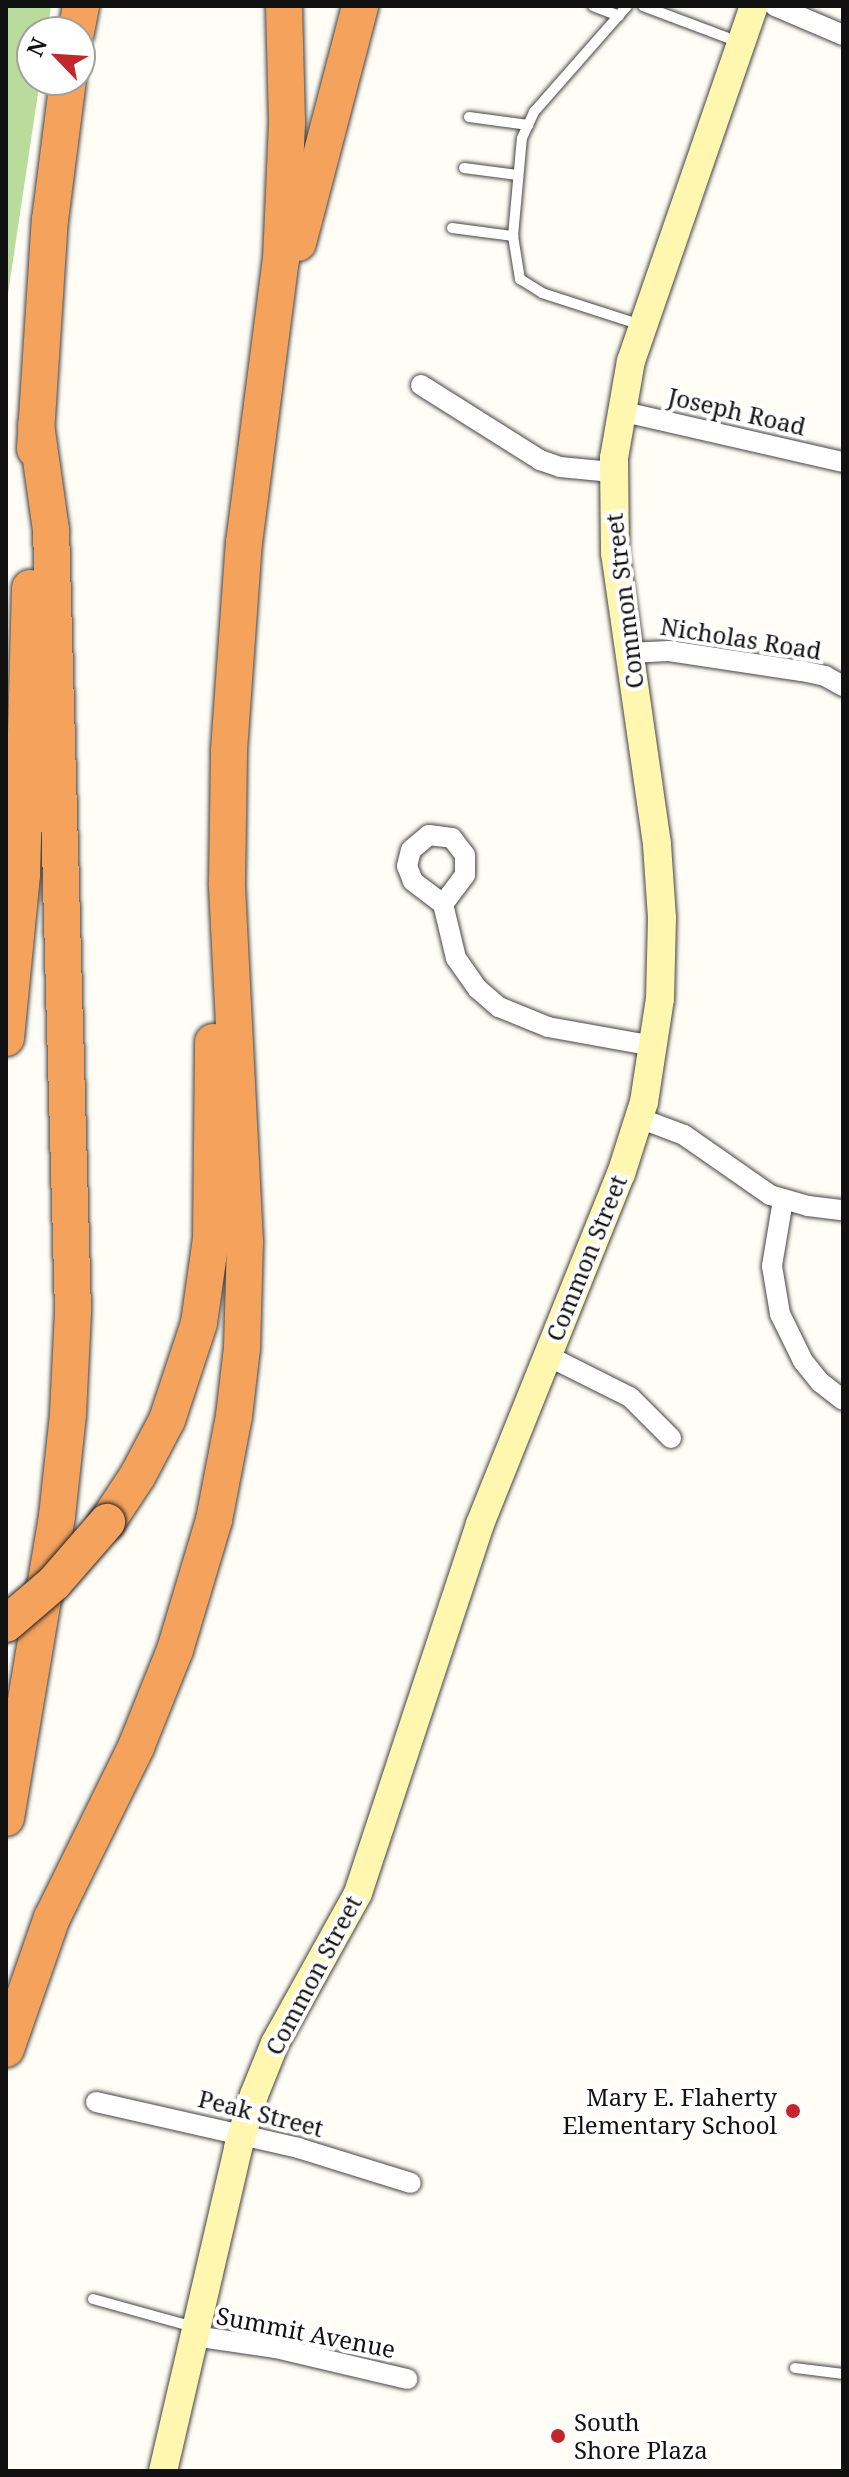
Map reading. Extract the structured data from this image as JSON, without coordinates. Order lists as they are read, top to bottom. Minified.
{"streets":{"street":["Joseph Road","Common Street","Nicholas Road","Peak Street","Summit Avenue"]},"crossings":[["Joseph Road","Common Street"],["Common Street","Nicholas Road"],["Common Street","Peak Street"],["Common Street","Summit Avenue"]],"places":["Mary E. Flaherty Elementary School","South Shore Plaza"],"north":"top left"}
